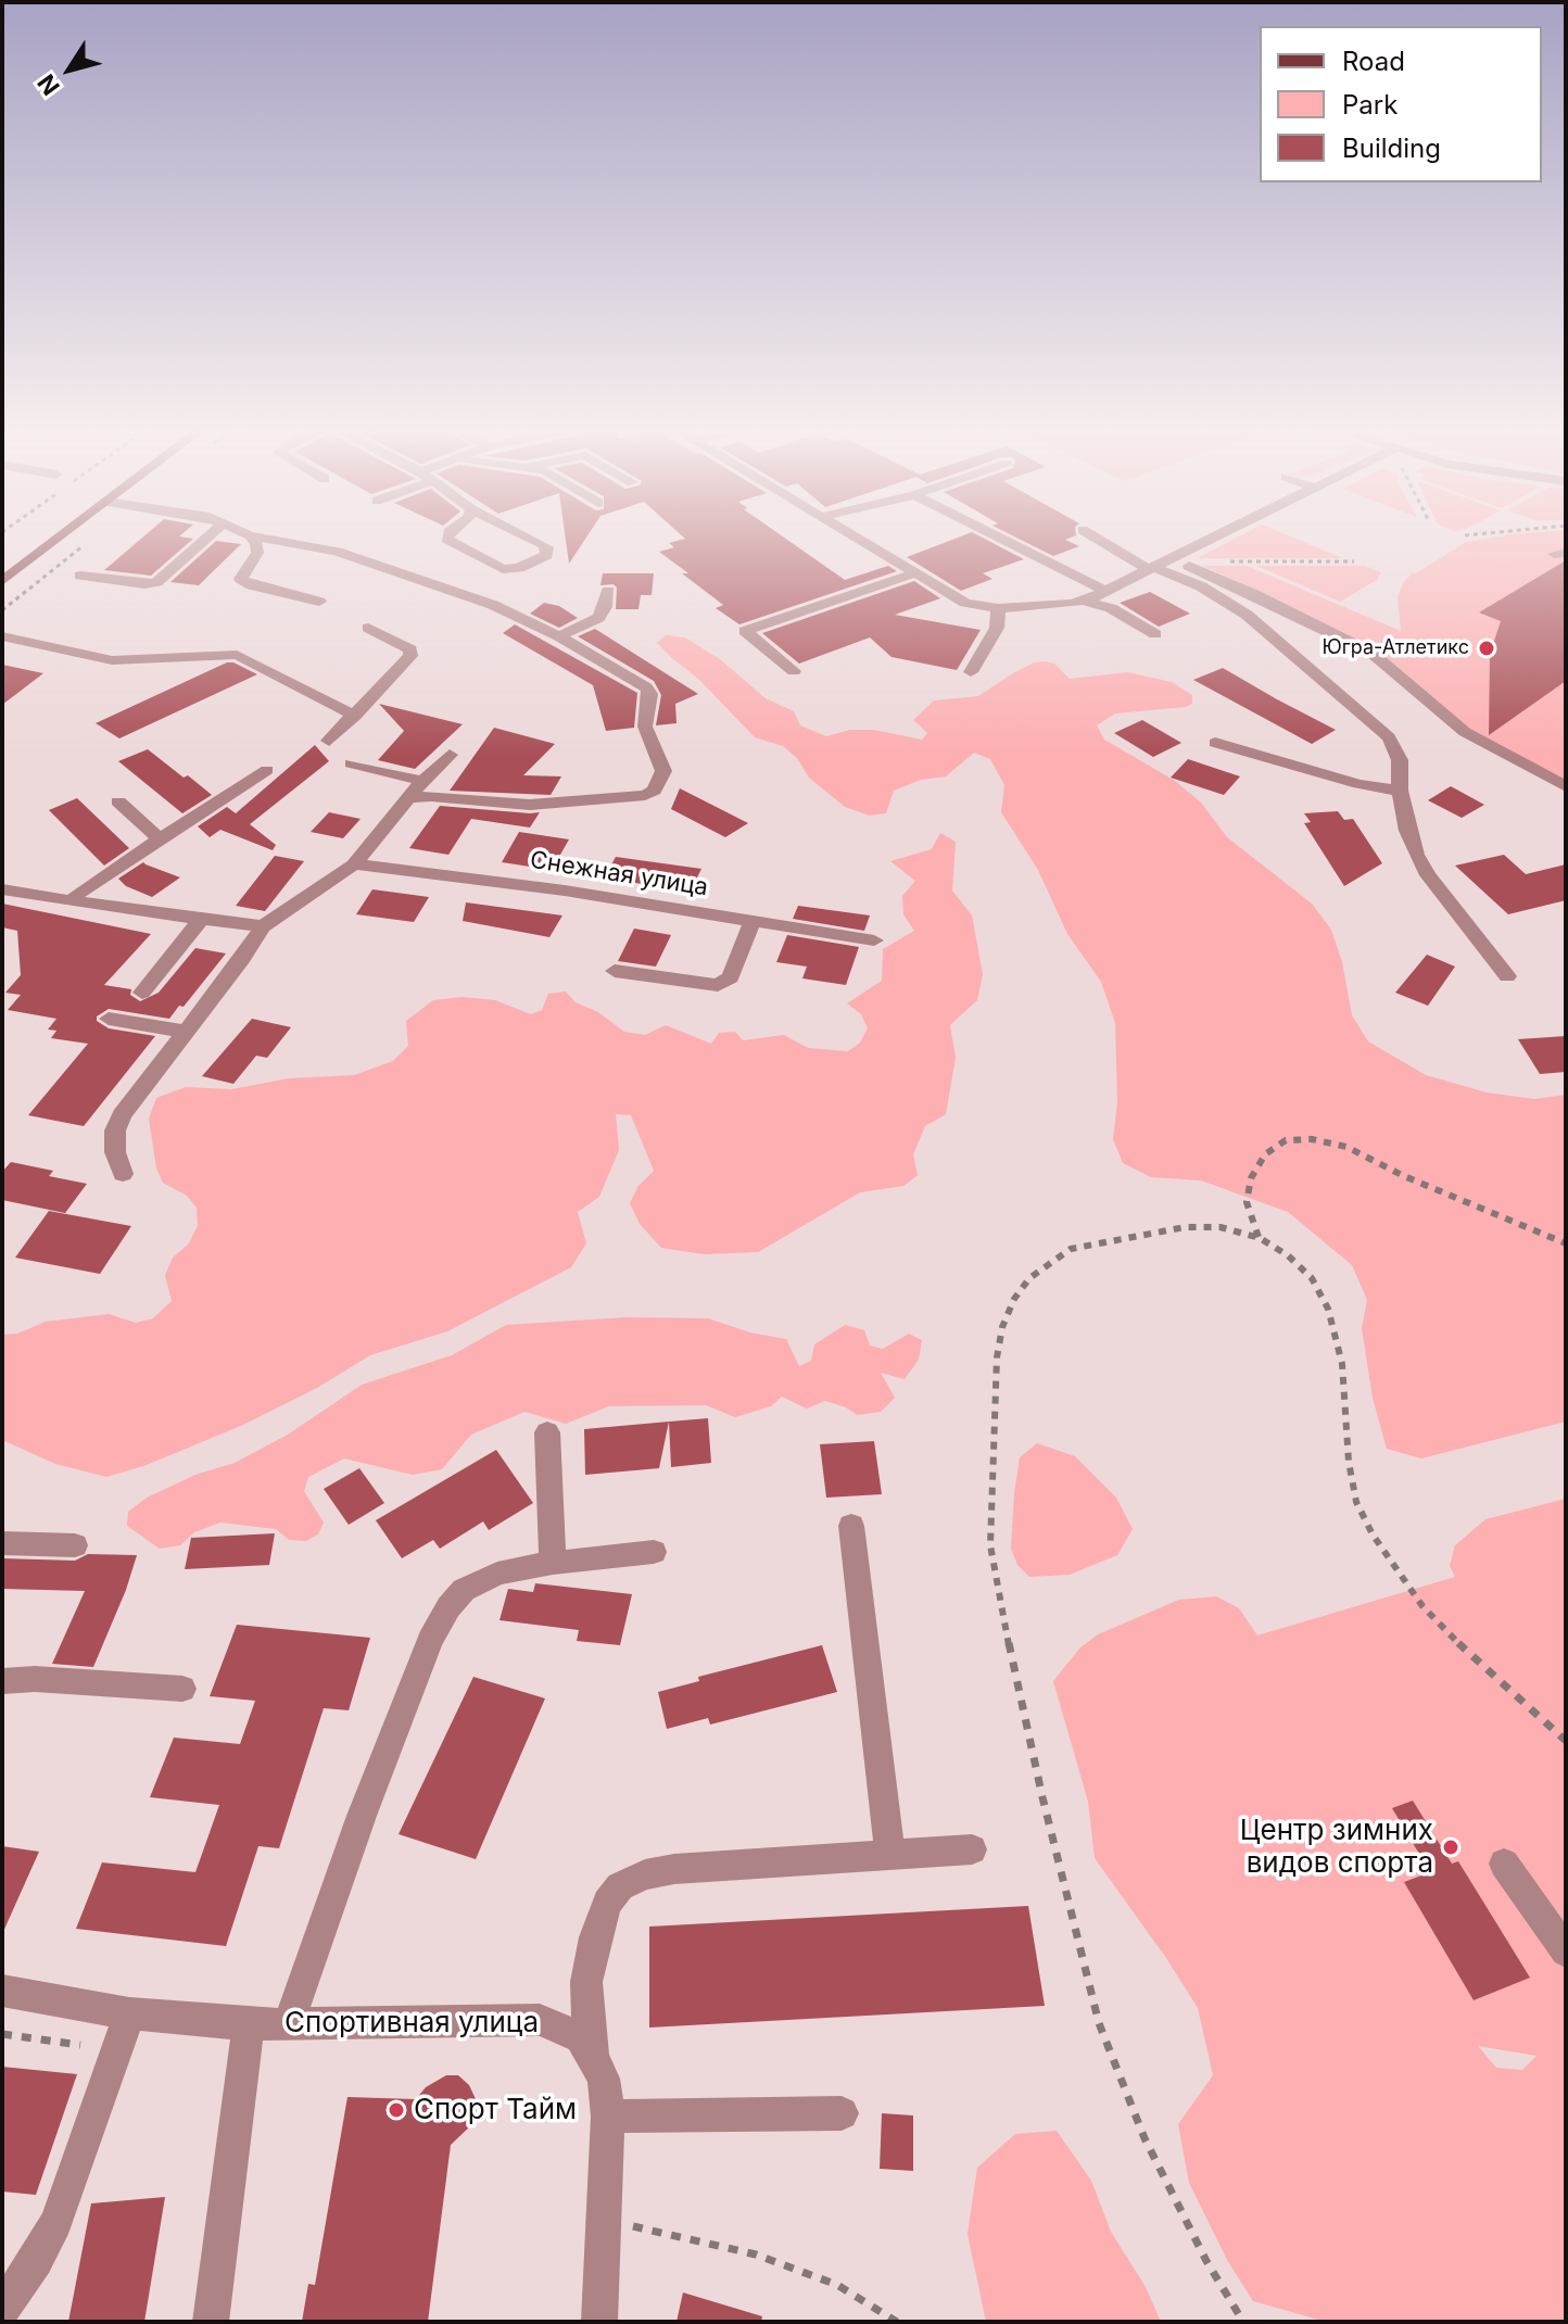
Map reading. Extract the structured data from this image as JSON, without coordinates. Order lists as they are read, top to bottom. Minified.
{"streets":{"street":["Снежная улица","Спортивная улица"]},"places":["Югра-Атлетикс","Центр зимних видов спорта","Спорт Тайм"],"legend":["Road","Park","Building"],"north":"bottom left"}
